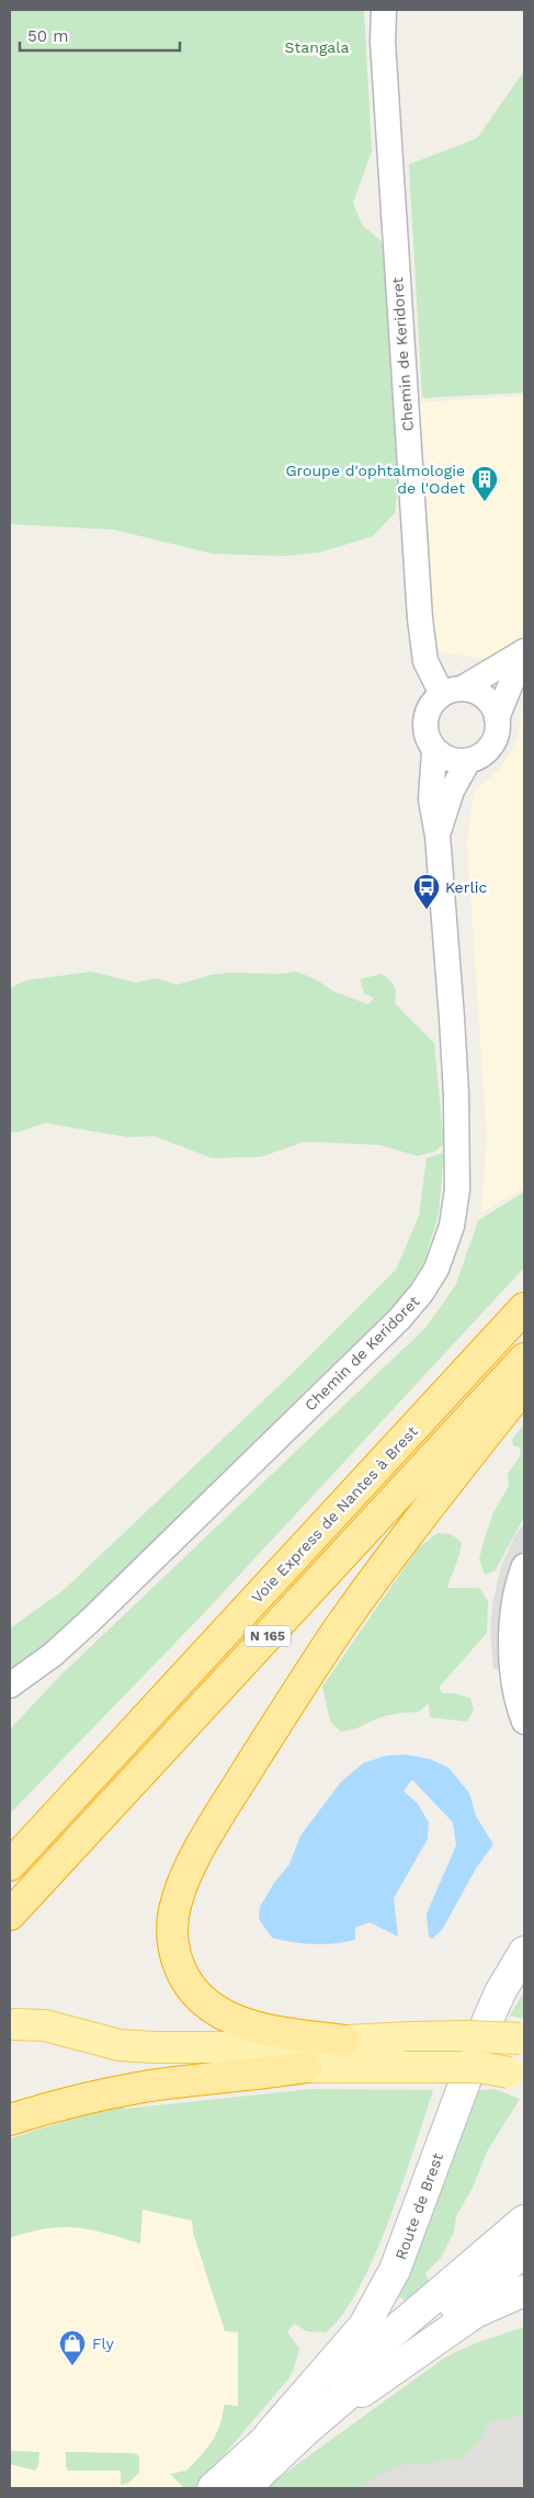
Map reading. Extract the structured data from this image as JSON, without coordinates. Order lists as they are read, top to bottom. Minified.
{"streets":{"highway":["Voie Express de Nantes à Brest","N 165"],"main road":["Route de Brest"],"street":["Chemin de Keridoret"]},"parks":["Stangala"],"places":{"building":["Groupe d'ophtalmologie de l'Odet"],"bus stop":["Kerlic"],"shop":["Fly"]},"scale_bar":"50 m"}
